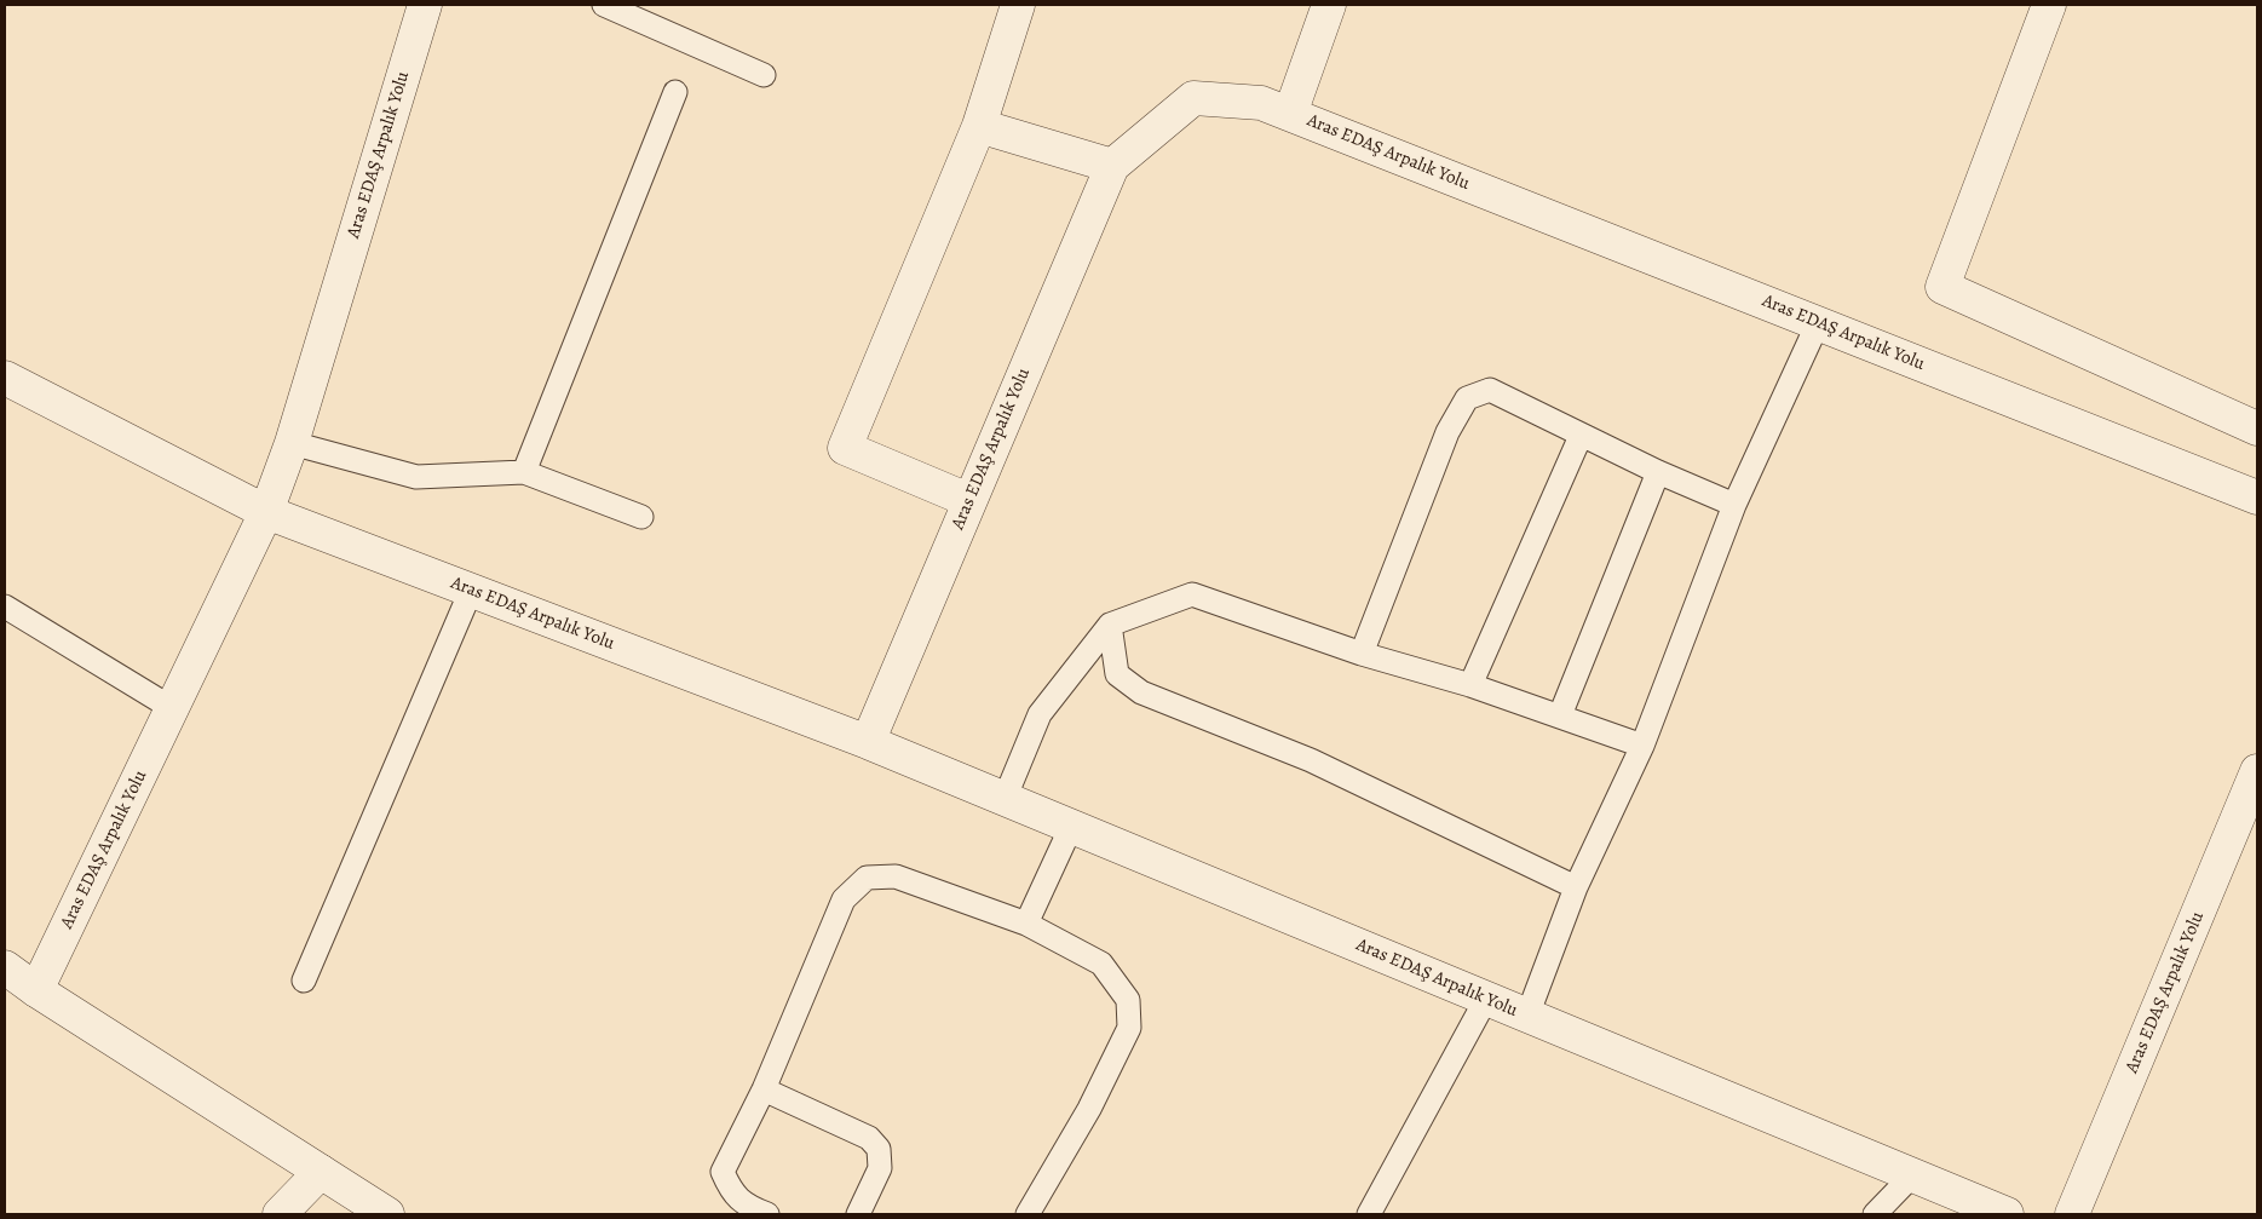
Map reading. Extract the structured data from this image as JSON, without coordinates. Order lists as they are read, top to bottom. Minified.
{"streets":{"street":["Aras EDAŞ Arpalık Yolu"]}}
